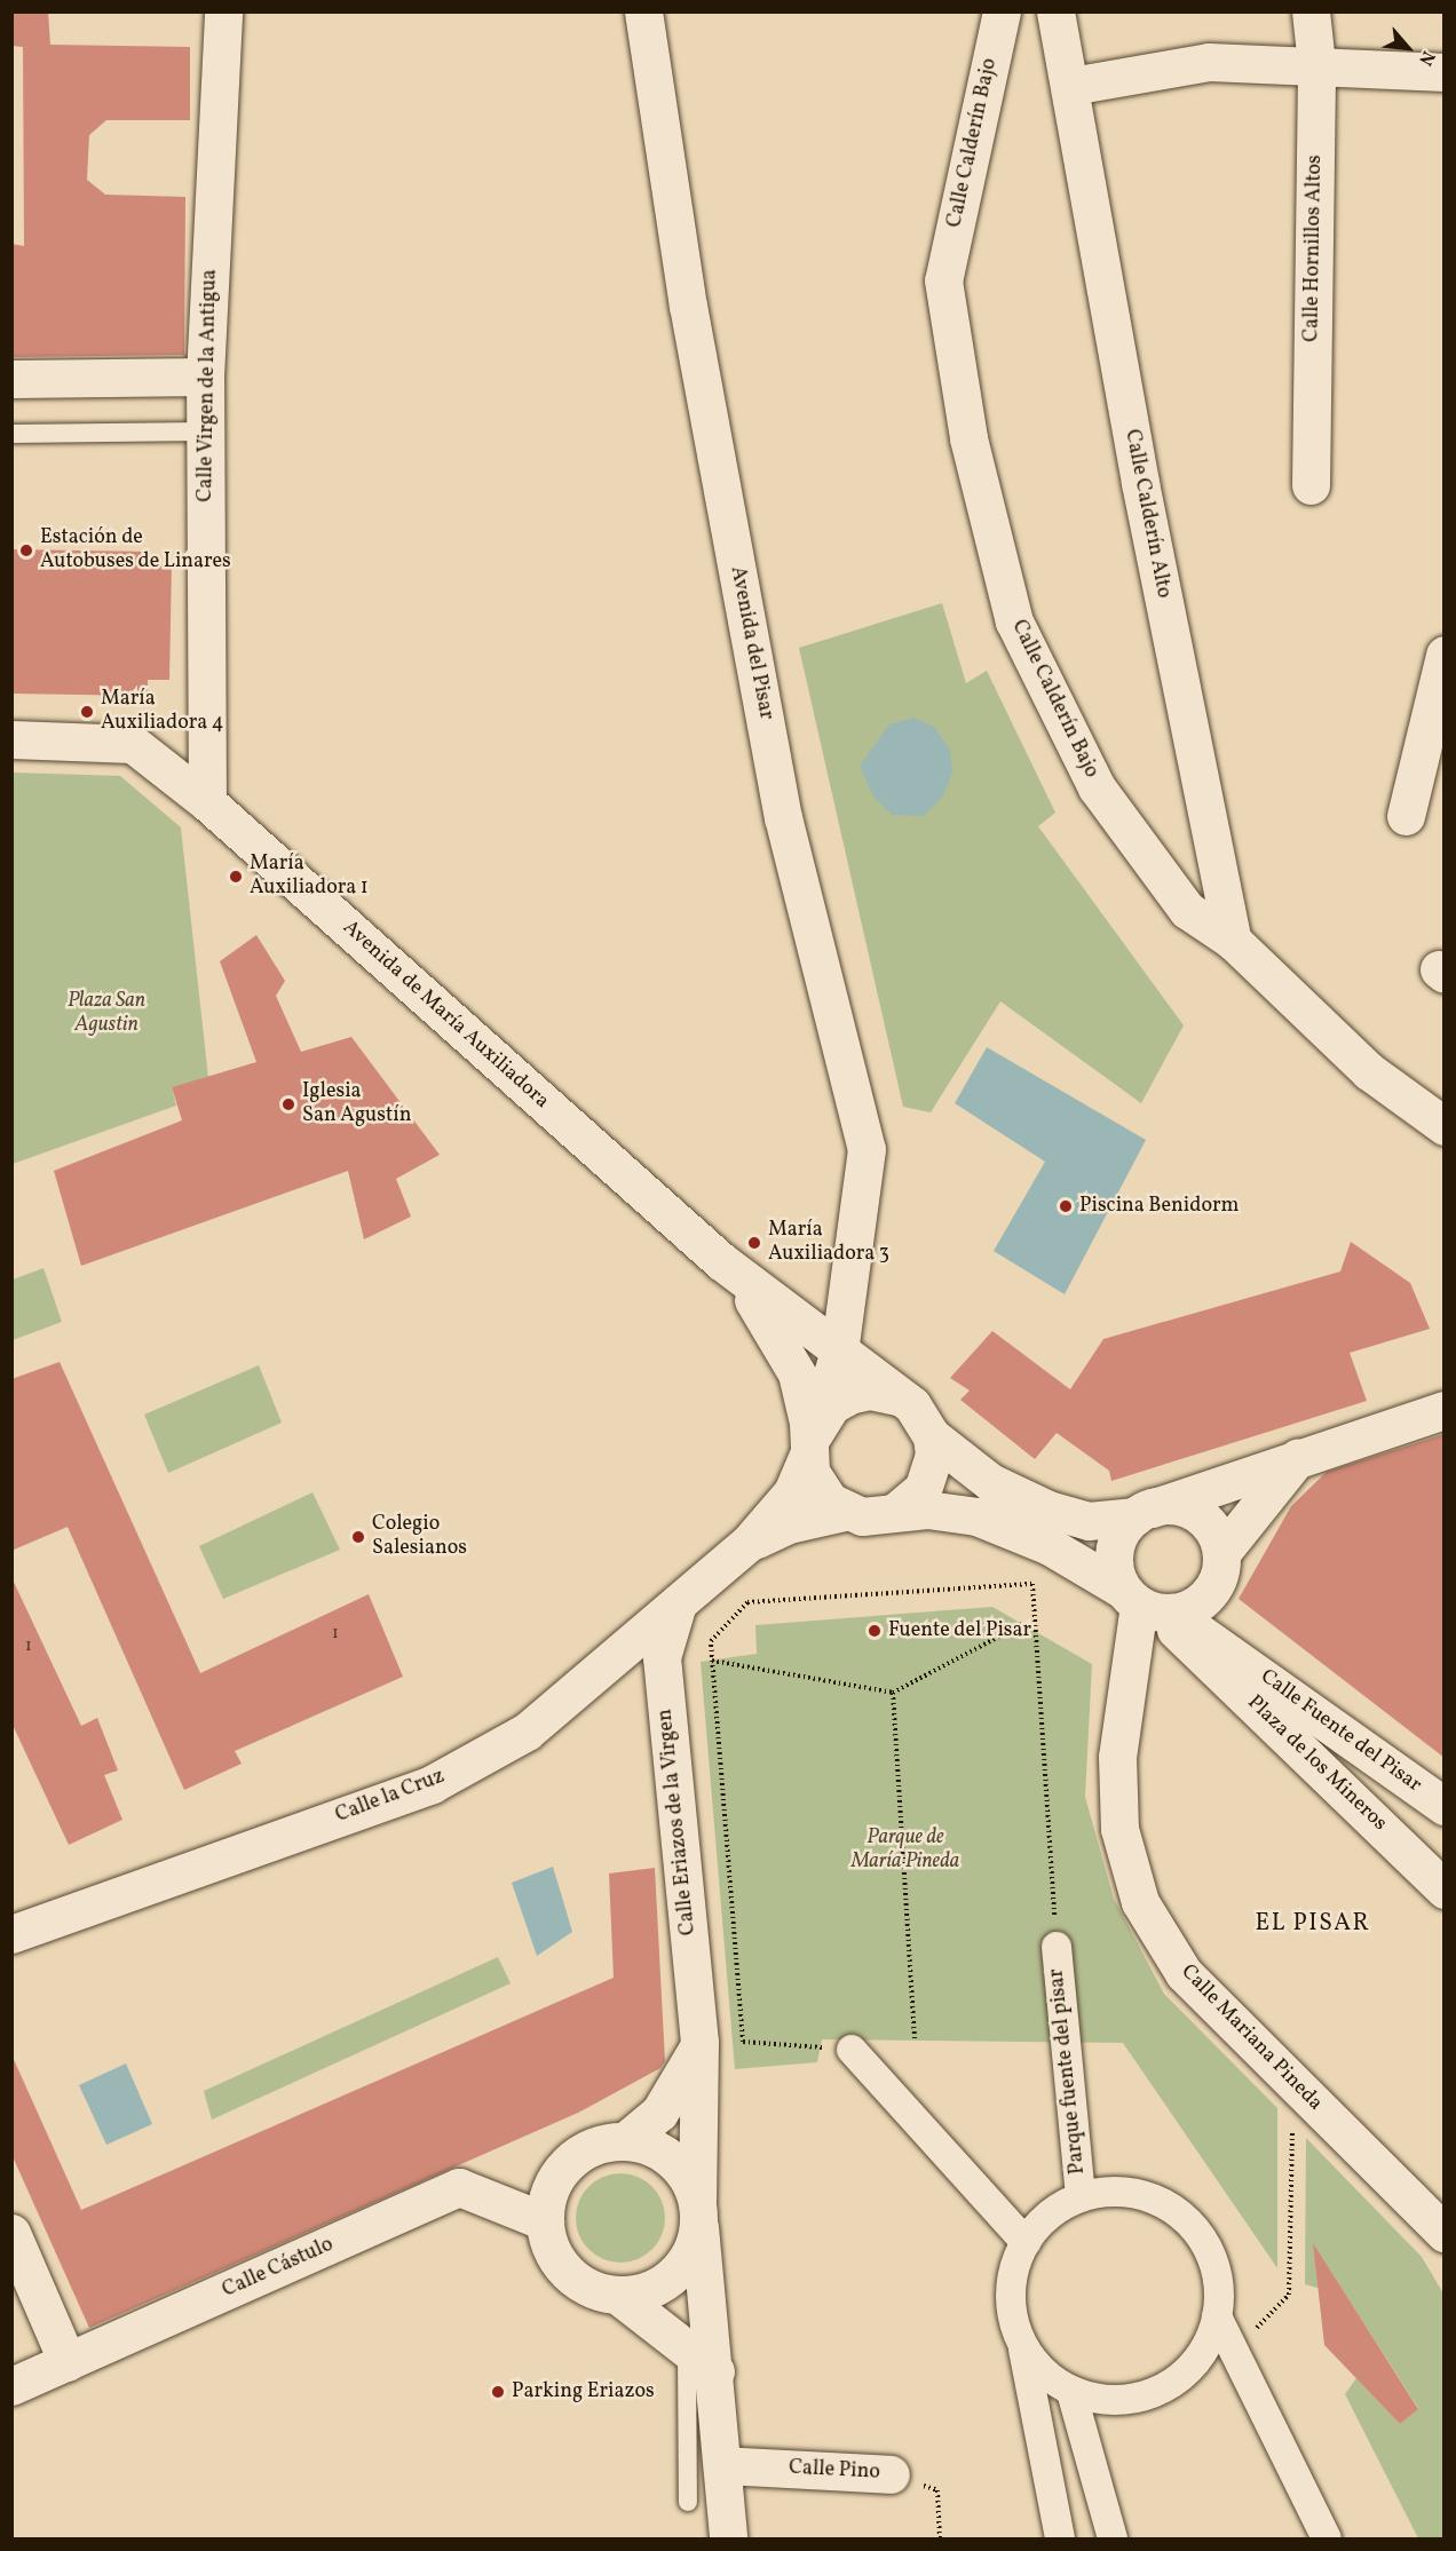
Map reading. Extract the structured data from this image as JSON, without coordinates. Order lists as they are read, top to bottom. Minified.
{"streets":{"street":["Calle Calderín Bajo","Calle Hornillos Altos","Calle Virgen de la Antigua","Calle Calderín Alto","Avenida del Pisar","Avenida de María Auxiliadora","Calle Fuente del Pisar","Plaza de los Mineros","Calle la Cruz","Calle Eriazos de la Virgen","Calle Mariana Pineda","Parque fuente del pisar","Calle Cástulo","Calle Pino"]},"crossings":[["Calle Calderín Bajo","Calle Calderín Alto"],["Calle Virgen de la Antigua","Avenida de María Auxiliadora"],["Avenida del Pisar","Avenida de María Auxiliadora"],["Avenida del Pisar","Calle la Cruz"],["Avenida de María Auxiliadora","Calle Fuente del Pisar"],["Avenida de María Auxiliadora","Plaza de los Mineros"],["Avenida de María Auxiliadora","Calle la Cruz"],["Avenida de María Auxiliadora","Calle Mariana Pineda"],["Calle Fuente del Pisar","Plaza de los Mineros"],["Calle Fuente del Pisar","Calle Mariana Pineda"],["Plaza de los Mineros","Calle Mariana Pineda"],["Calle la Cruz","Calle Eriazos de la Virgen"],["Calle Eriazos de la Virgen","Calle Cástulo"],["Calle Eriazos de la Virgen","Calle Pino"]],"districts":["EL PISAR"],"parks":["Plaza San Agustin","Parque de María Pineda"],"places":["Estación de Autobuses de Linares","María Auxiliadora 4","María Auxiliadora 1","Iglesia San Agustín","Piscina Benidorm","María Auxiliadora 3","Colegio Salesianos","Fuente del Pisar","Parking Eriazos"],"house_numbers":["1","1"],"north":"bottom right"}
